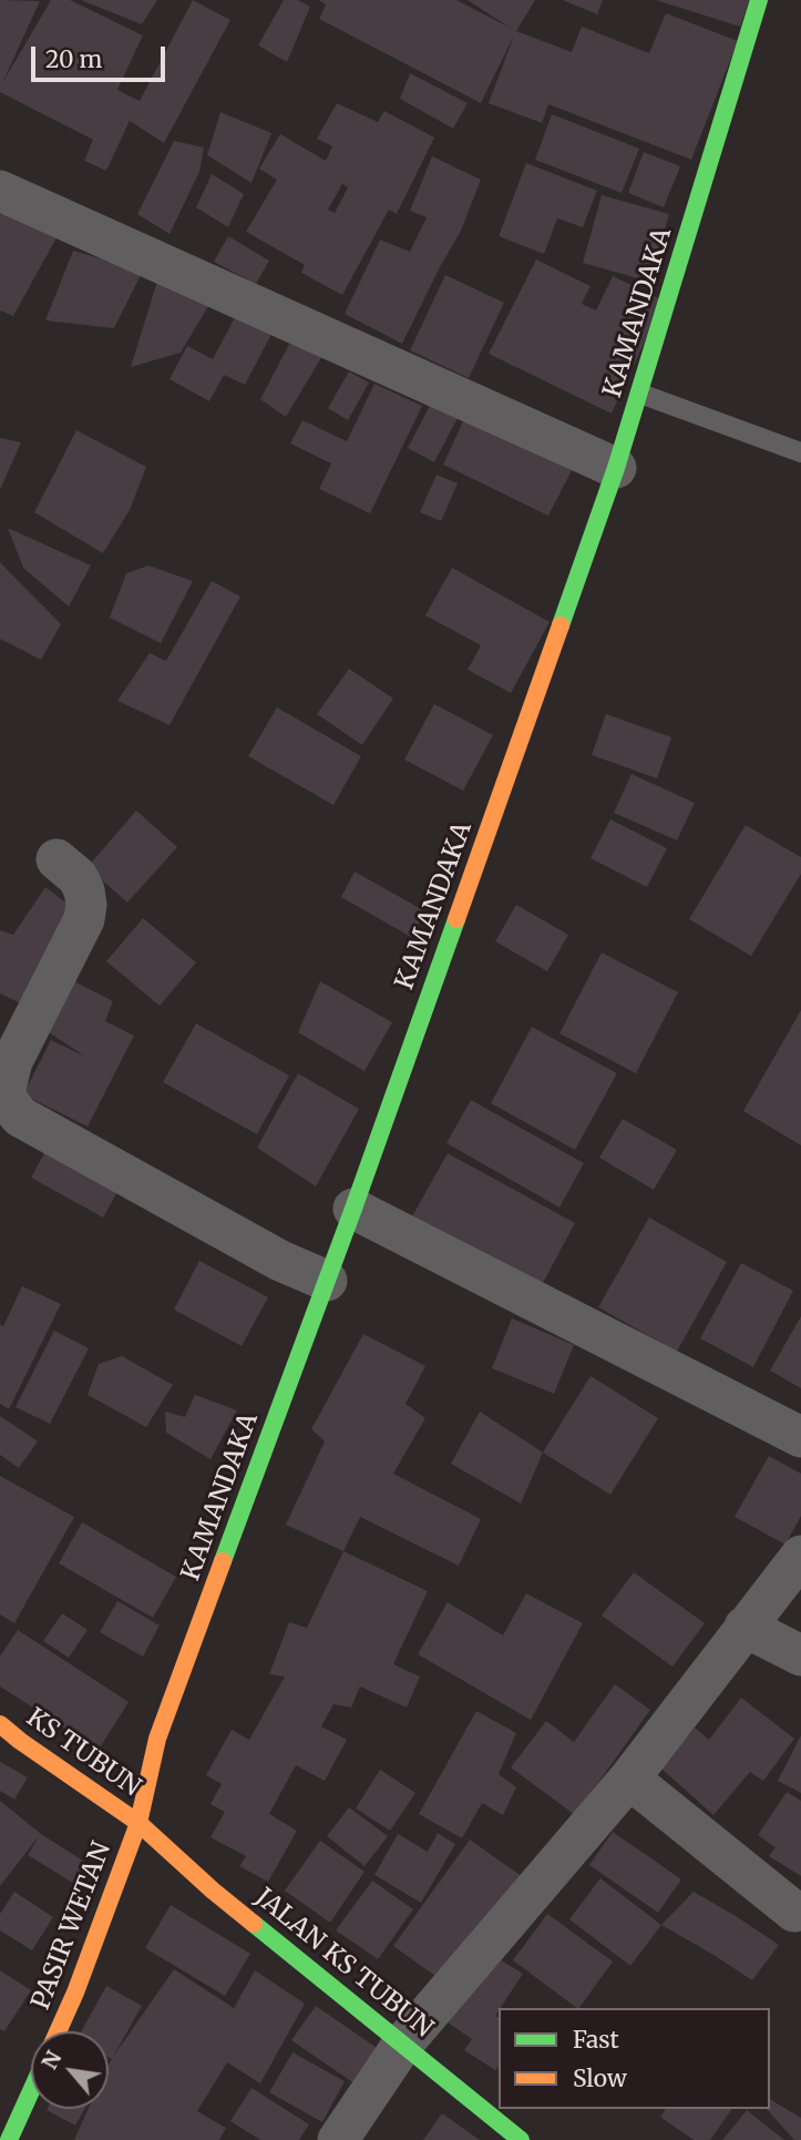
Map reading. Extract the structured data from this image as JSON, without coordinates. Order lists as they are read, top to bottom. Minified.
{"streets":{"street":["KAMANDAKA","KS TUBUN","PASIR WETAN","JALAN KS TUBUN"]},"crossings":[["KAMANDAKA","KS TUBUN"],["KAMANDAKA","PASIR WETAN"],["KAMANDAKA","JALAN KS TUBUN"],["KS TUBUN","PASIR WETAN"],["KS TUBUN","JALAN KS TUBUN"],["PASIR WETAN","JALAN KS TUBUN"]],"legend":["Fast","Slow"],"scale_bar":"20 m","north":"top left"}
